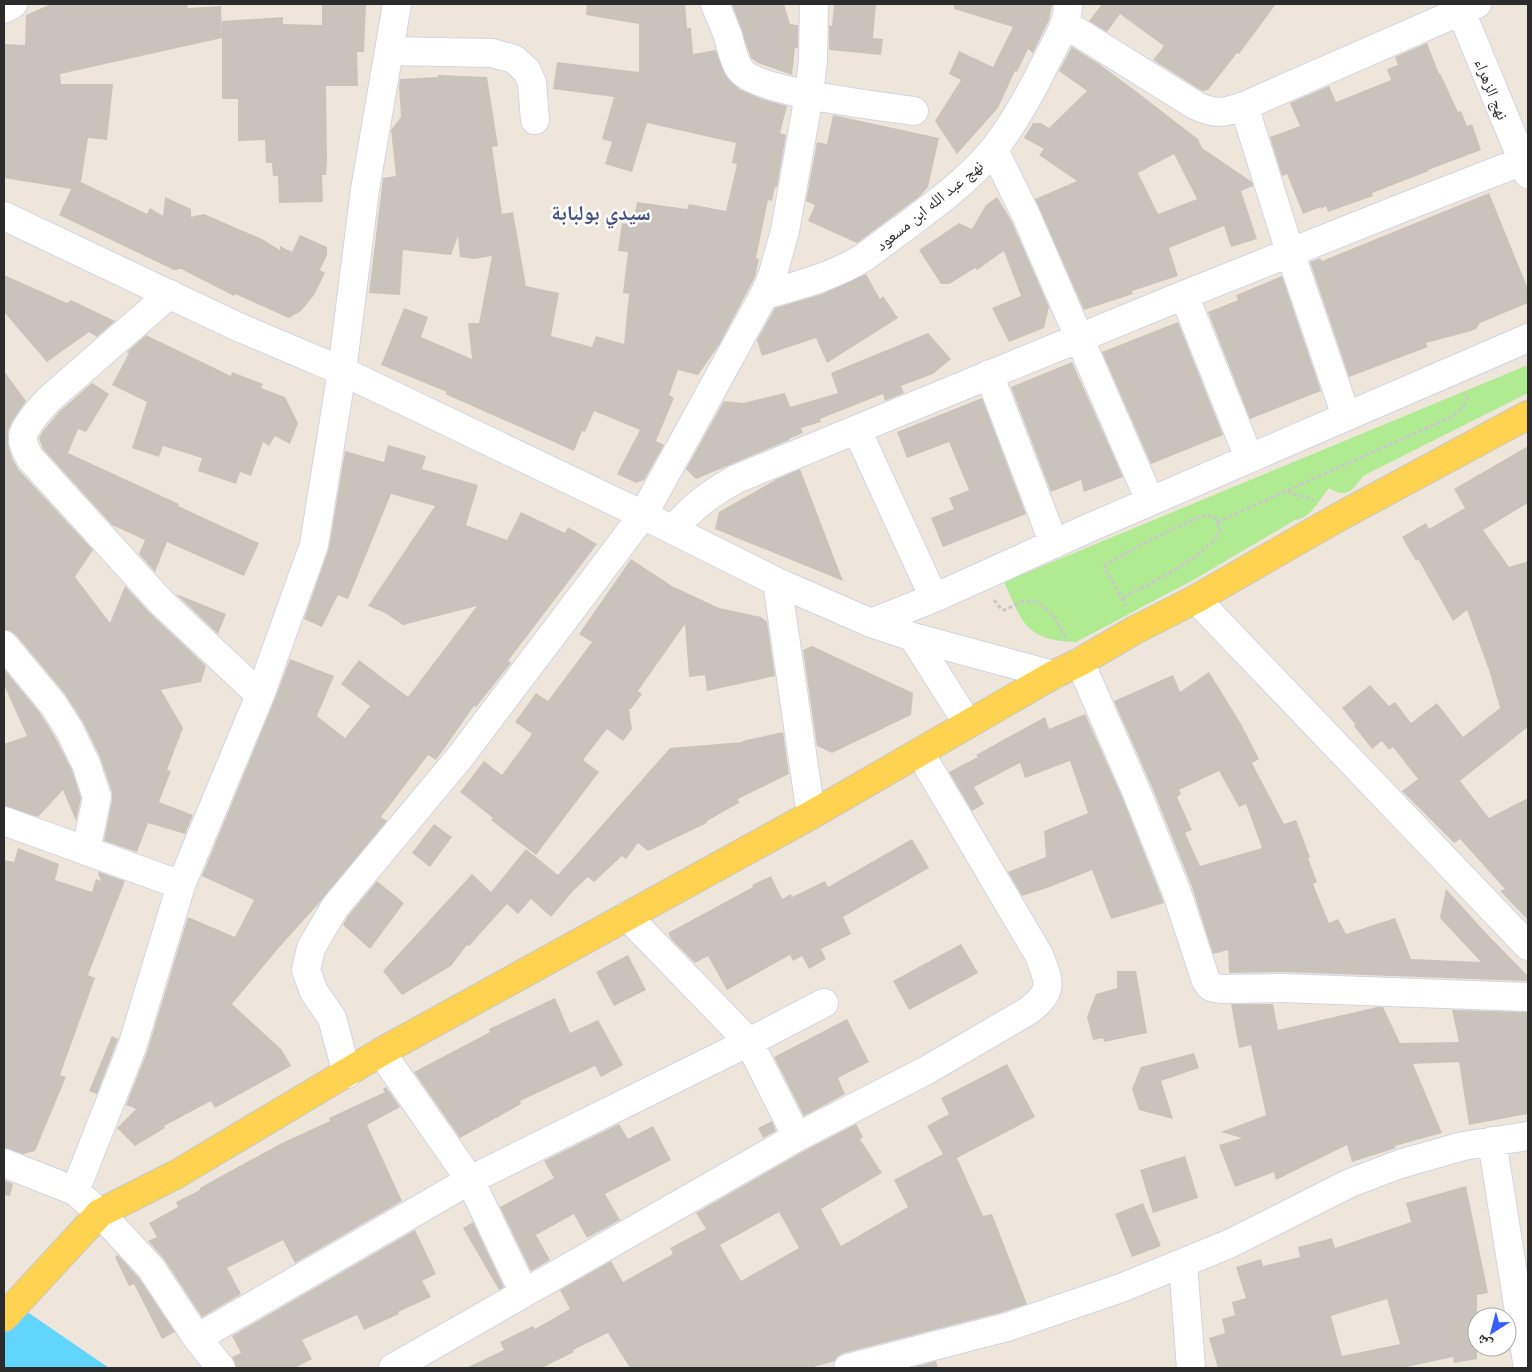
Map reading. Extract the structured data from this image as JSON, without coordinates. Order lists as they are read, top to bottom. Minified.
{"streets":{"street":["نهج الزهراء","نهج عبد الله ابن مسعود"]},"districts":["سيدي بولبابة"],"north":"bottom left"}
